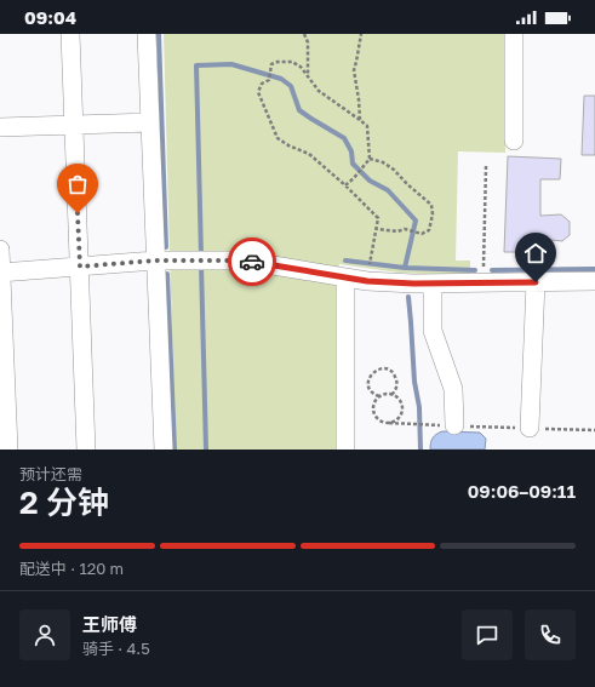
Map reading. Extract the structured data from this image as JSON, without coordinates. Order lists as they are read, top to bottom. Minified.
{"page":{"status":"09:04","heading":["2 分钟","预计还需","09:06–09:11"],"panel":["王师傅","骑手 · 4.5"],"bar":"配送中 · 120 m"}}
